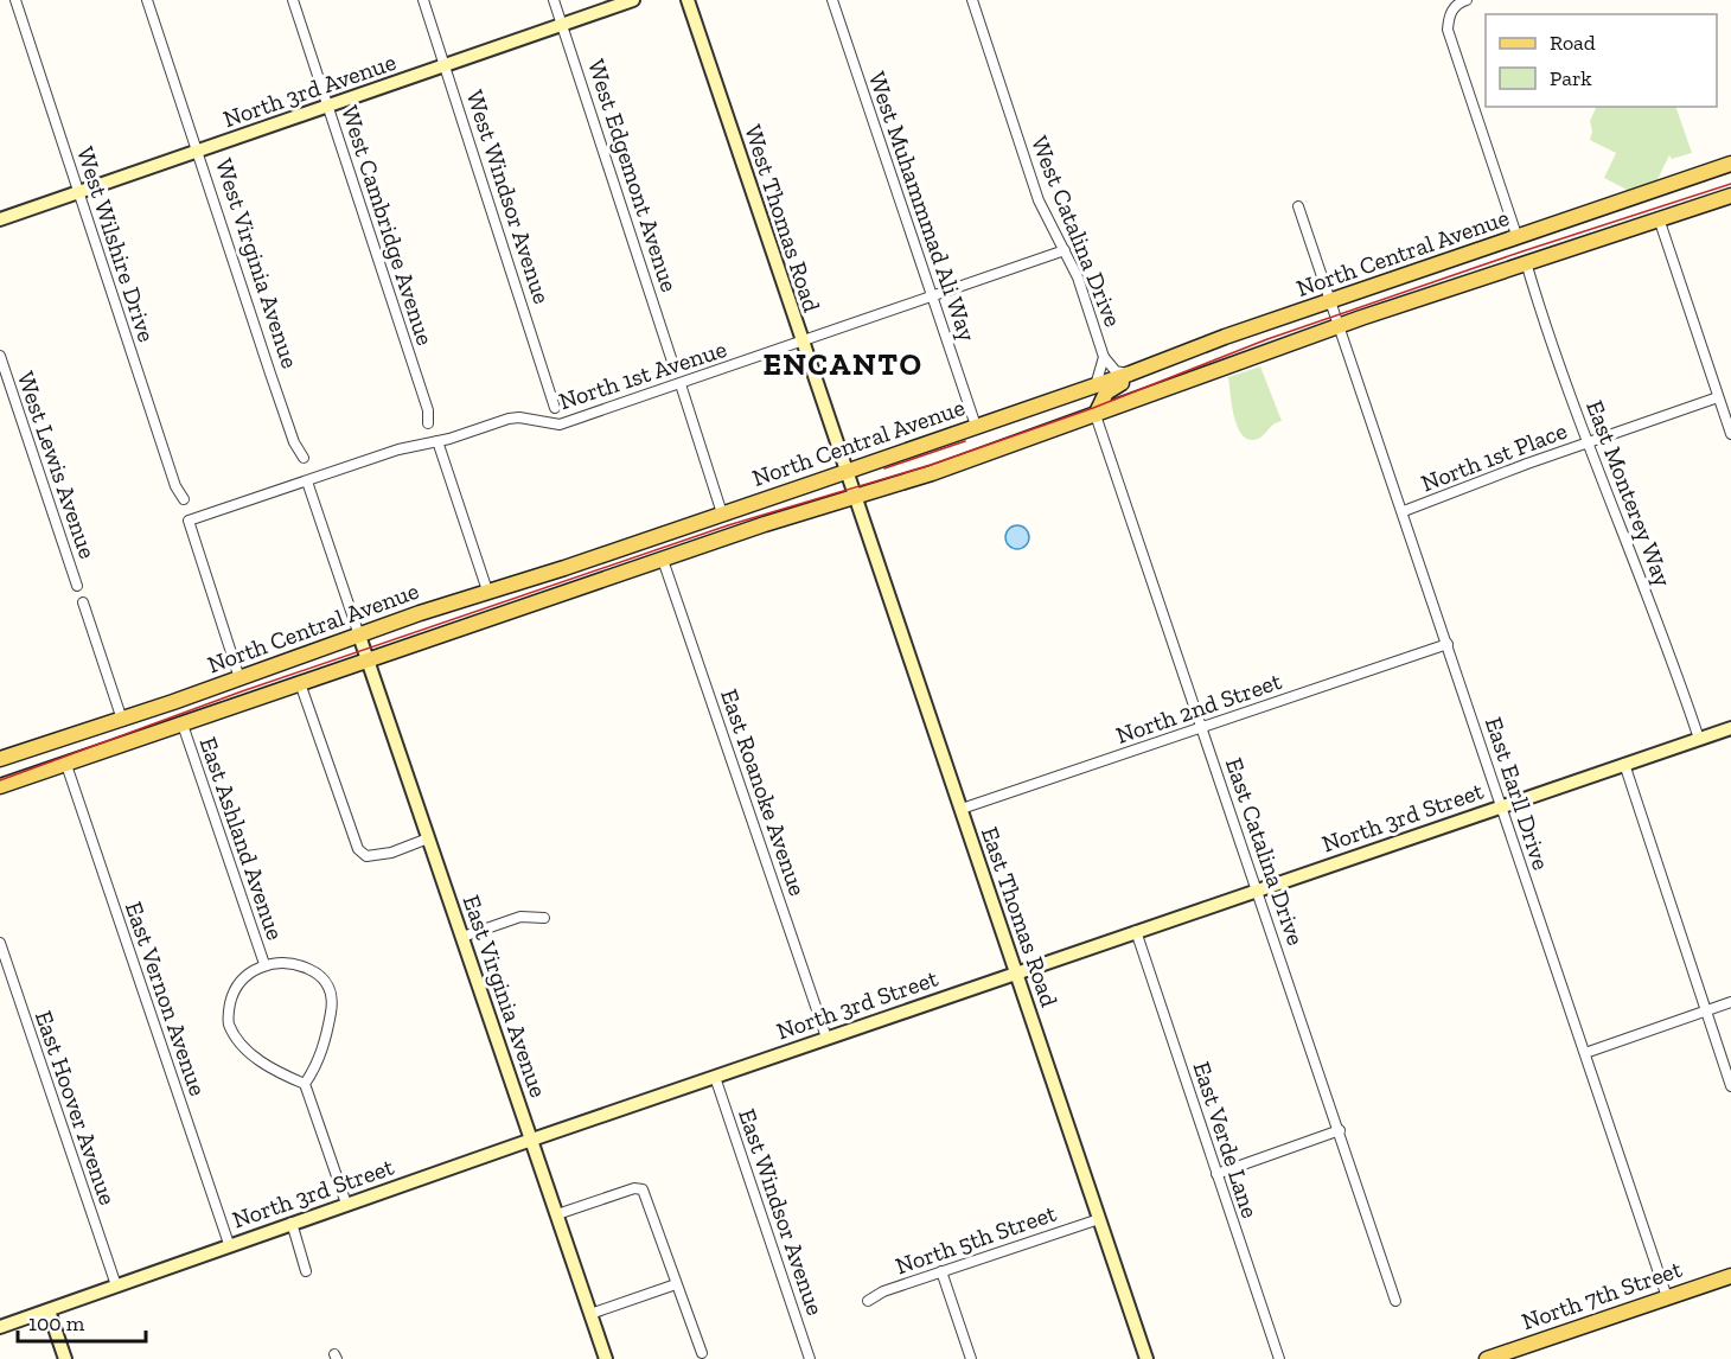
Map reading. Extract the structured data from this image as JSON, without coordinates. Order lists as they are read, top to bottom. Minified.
{"streets":{"main road":["North Central Avenue","North 7th Street"],"street":["North 3rd Avenue","West Edgemont Avenue","West Windsor Avenue","West Muhammmad Ali Way","West Thomas Road","West Cambridge Avenue","West Catalina Drive","West Wilshire Drive","West Virginia Avenue","North 1st Avenue","North 1st Place","West Lewis Avenue","East Monterey Way","North 2nd Street","East Roanoke Avenue","East Earll Drive","North 3rd Street","East Ashland Avenue","East Catalina Drive","East Thomas Road","East Virginia Avenue","East Vernon Avenue","East Hoover Avenue","East Verde Lane","East Windsor Avenue","North 5th Street"]},"crossings":[["North 3rd Avenue","West Edgemont Avenue"],["North 3rd Avenue","West Windsor Avenue"],["North 3rd Avenue","West Cambridge Avenue"],["North 3rd Avenue","West Wilshire Drive"],["North 3rd Avenue","West Virginia Avenue"],["West Muhammmad Ali Way","North Central Avenue"],["West Muhammmad Ali Way","North 1st Avenue"],["West Thomas Road","North Central Avenue"],["West Thomas Road","North 1st Avenue"],["West Thomas Road","East Thomas Road"],["West Catalina Drive","North Central Avenue"],["West Catalina Drive","North 1st Avenue"],["North Central Avenue","North 1st Avenue"],["North Central Avenue","East Monterey Way"],["North Central Avenue","East Roanoke Avenue"],["North Central Avenue","East Earll Drive"],["North Central Avenue","East Ashland Avenue"],["North Central Avenue","East Catalina Drive"],["North Central Avenue","East Thomas Road"],["North Central Avenue","East Virginia Avenue"],["North Central Avenue","East Vernon Avenue"],["North 1st Place","East Monterey Way"],["North 1st Place","East Earll Drive"],["East Monterey Way","North 3rd Street"],["North 2nd Street","East Earll Drive"],["North 2nd Street","East Catalina Drive"],["North 2nd Street","East Thomas Road"],["East Roanoke Avenue","North 3rd Street"],["East Earll Drive","North 3rd Street"],["East Earll Drive","North 7th Street"],["North 3rd Street","East Catalina Drive"],["North 3rd Street","East Thomas Road"],["North 3rd Street","East Virginia Avenue"],["North 3rd Street","East Vernon Avenue"],["North 3rd Street","East Hoover Avenue"],["North 3rd Street","East Verde Lane"],["North 3rd Street","East Windsor Avenue"],["East Thomas Road","North 5th Street"]],"districts":["ENCANTO"],"legend":["Road","Park"],"scale_bar":"100 m"}
